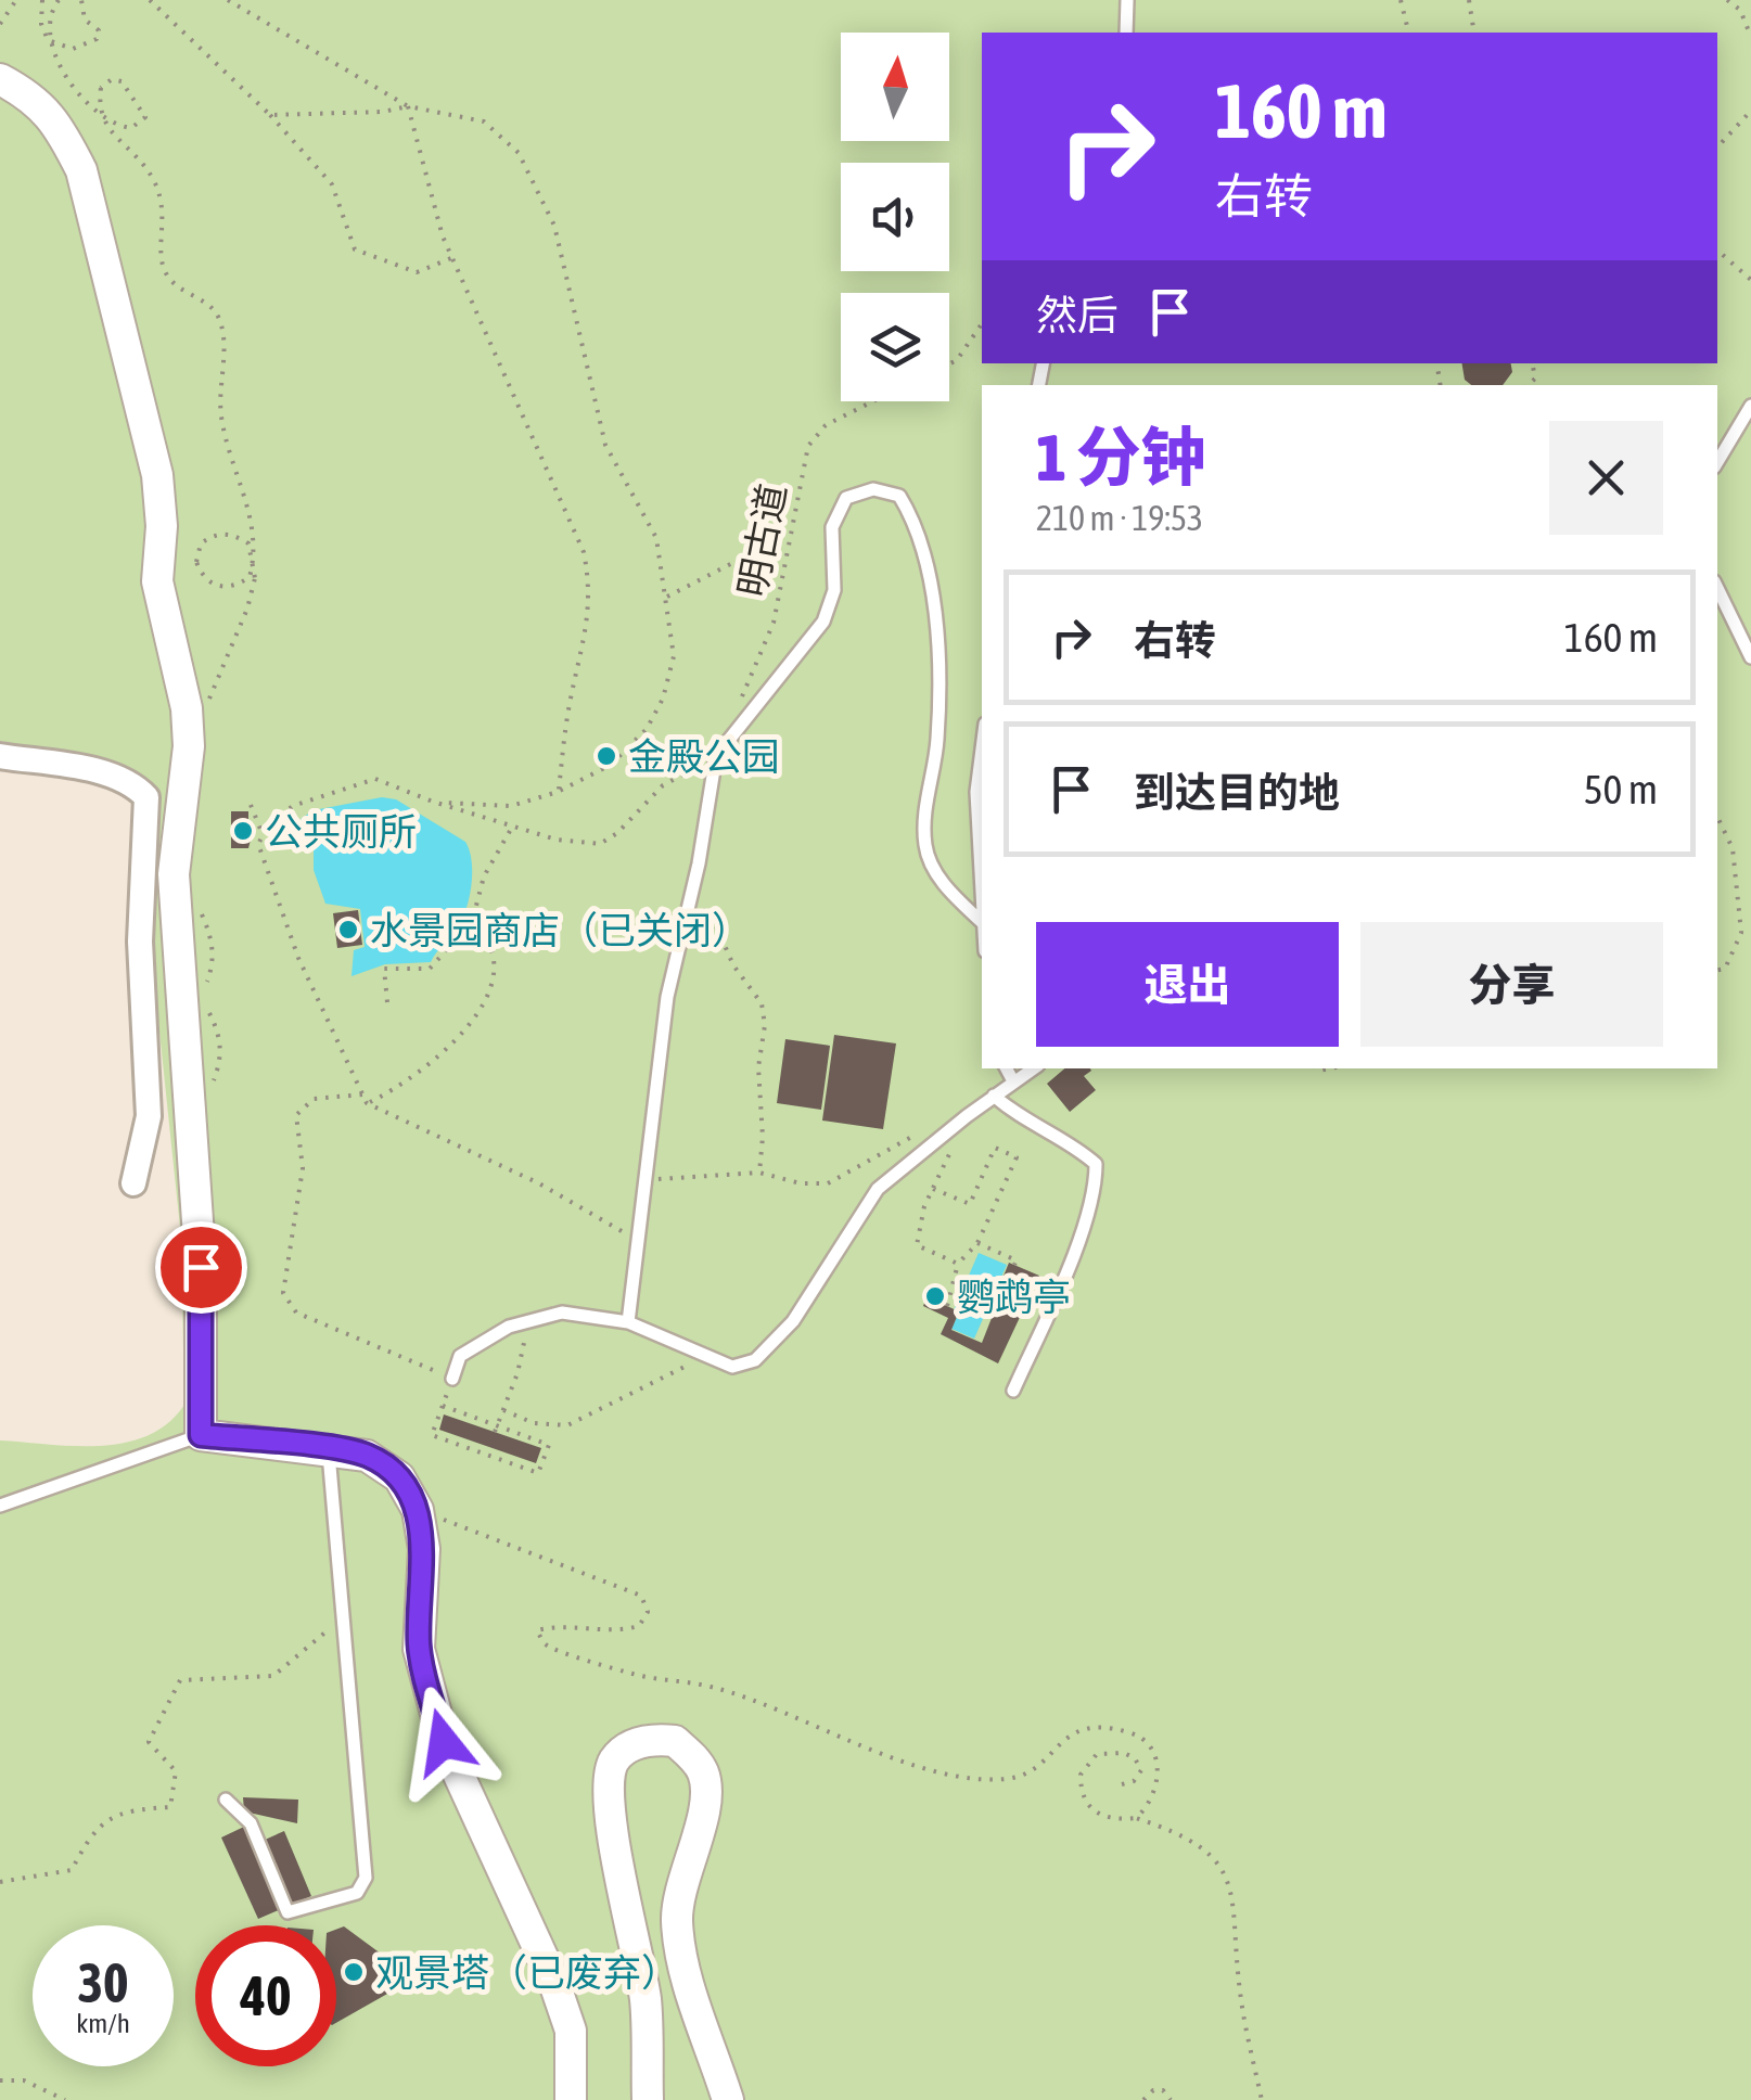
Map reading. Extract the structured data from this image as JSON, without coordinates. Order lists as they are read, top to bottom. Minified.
{"streets":{"path":["明古道"]},"places":["金殿公园","公共厕所","水景园商店（已关闭）","鹦鹉亭","观景塔（已废弃）"],"north":"top","page":{"turn":["160 m","右转"],"then":"然后","heading":["1 分钟","210 m · 19:53"],"list":[{"name":"右转","value":"160 m"},{"name":"到达目的地","value":"50 m"}],"buttons":["退出","分享"],"speed":"30 km/h","limit":"40"}}
